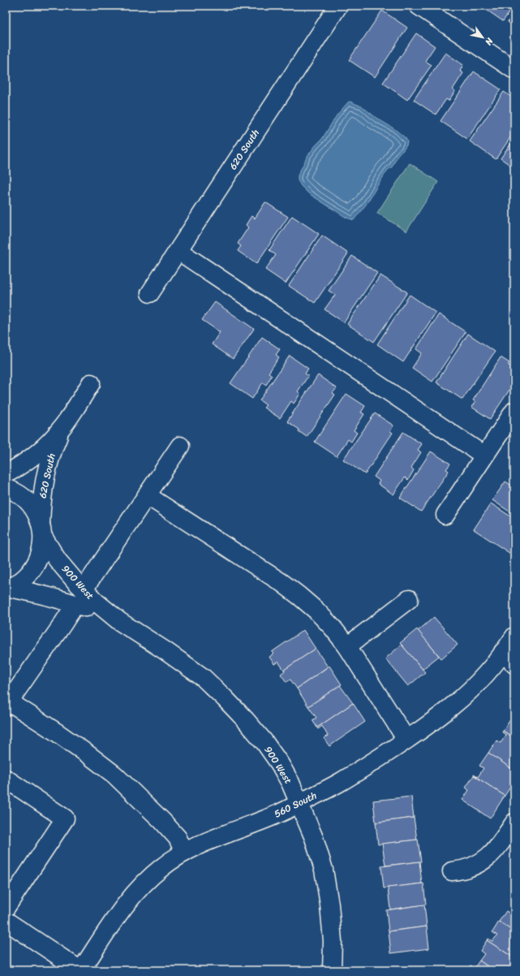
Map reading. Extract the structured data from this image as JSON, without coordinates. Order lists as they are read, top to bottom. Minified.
{"streets":{"street":["620 South","900 West","560 South"]},"crossings":[["620 South","900 West"],["900 West","560 South"]],"north":"bottom right"}
